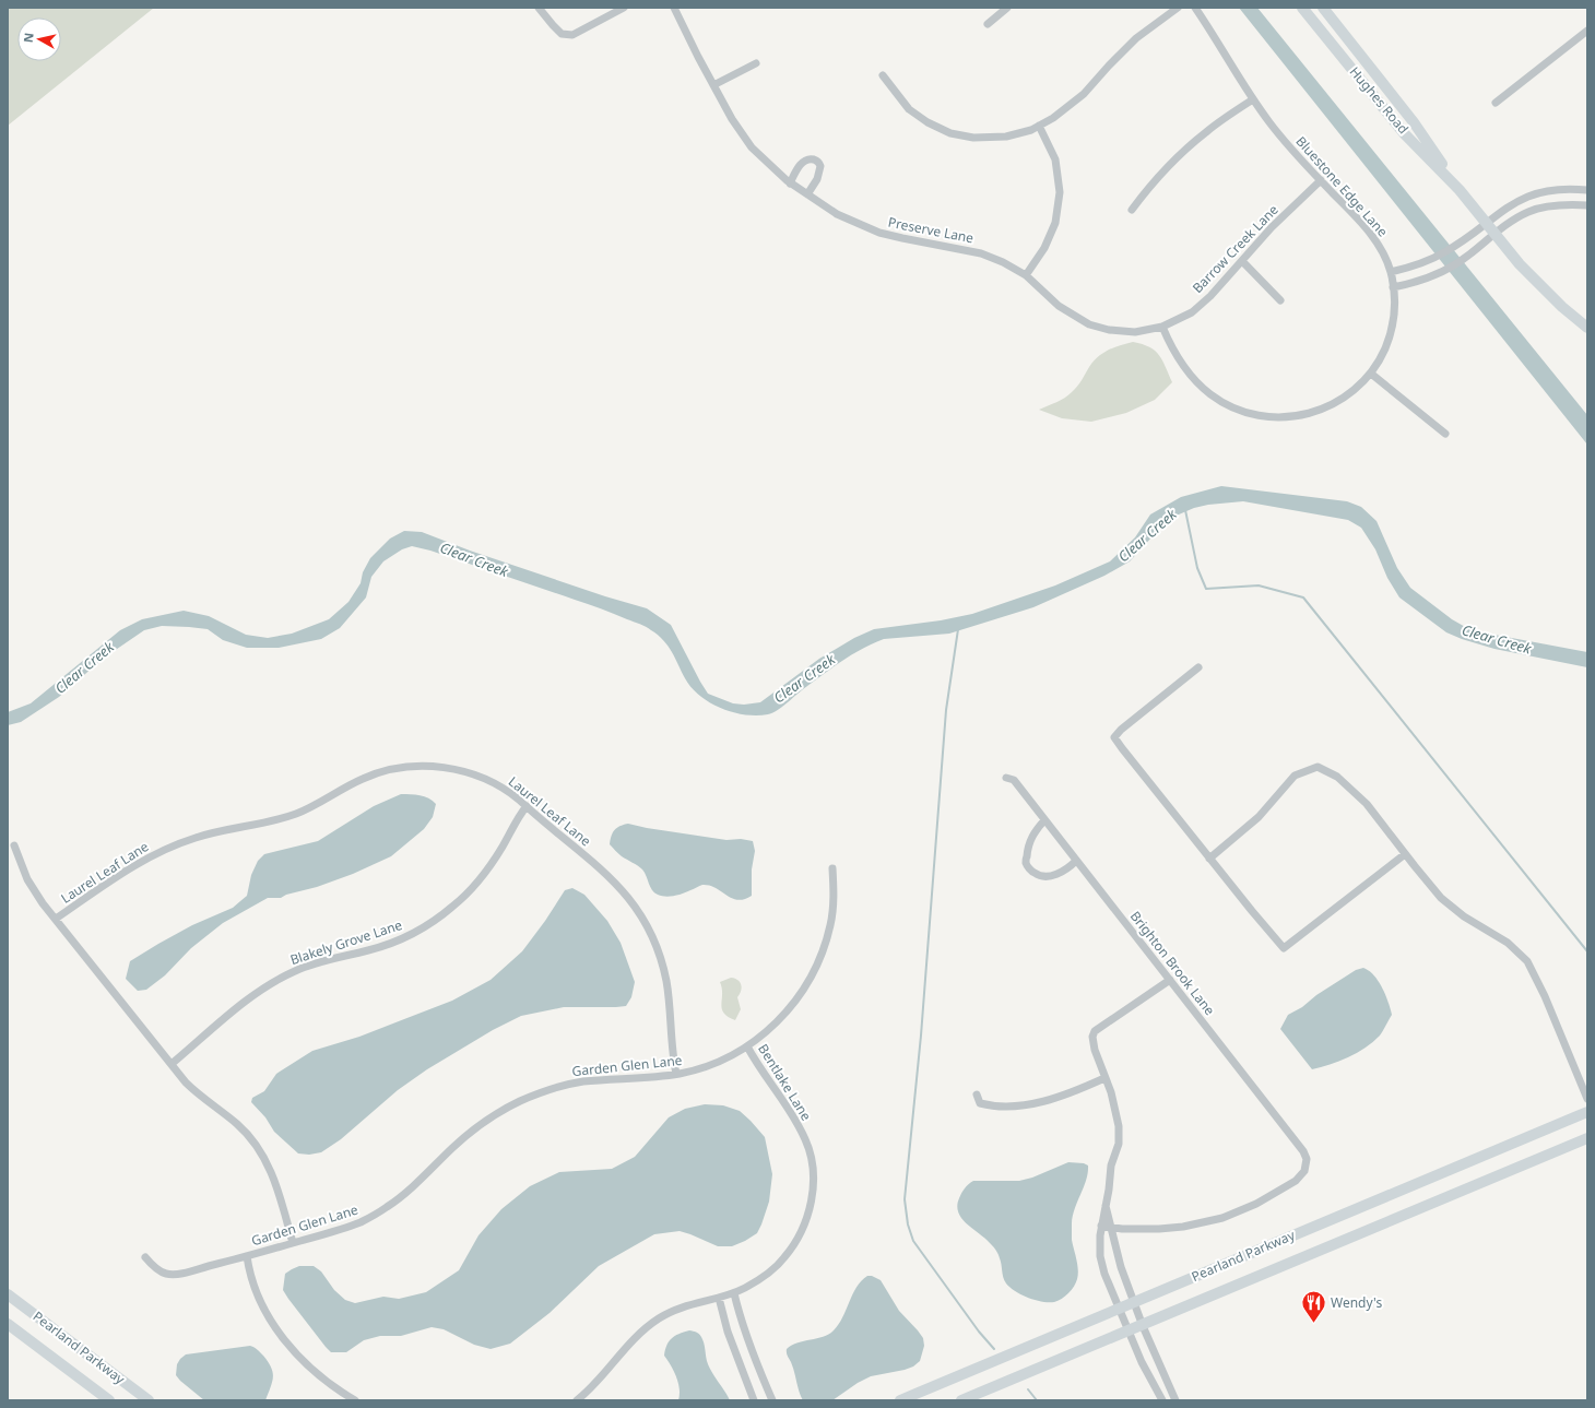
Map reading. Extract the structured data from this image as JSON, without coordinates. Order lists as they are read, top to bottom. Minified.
{"streets":{"main road":["Hughes Road","Pearland Parkway"],"street":["Bluestone Edge Lane","Preserve Lane","Barrow Creek Lane","Laurel Leaf Lane","Blakely Grove Lane","Brighton Brook Lane","Garden Glen Lane","Bentlake Lane"]},"crossings":[["Bluestone Edge Lane","Preserve Lane"],["Bluestone Edge Lane","Barrow Creek Lane"],["Preserve Lane","Barrow Creek Lane"],["Laurel Leaf Lane","Blakely Grove Lane"],["Laurel Leaf Lane","Garden Glen Lane"],["Garden Glen Lane","Bentlake Lane"]],"water":["Clear Creek"],"places":{"restaurant":["Wendy's"]},"north":"left"}
